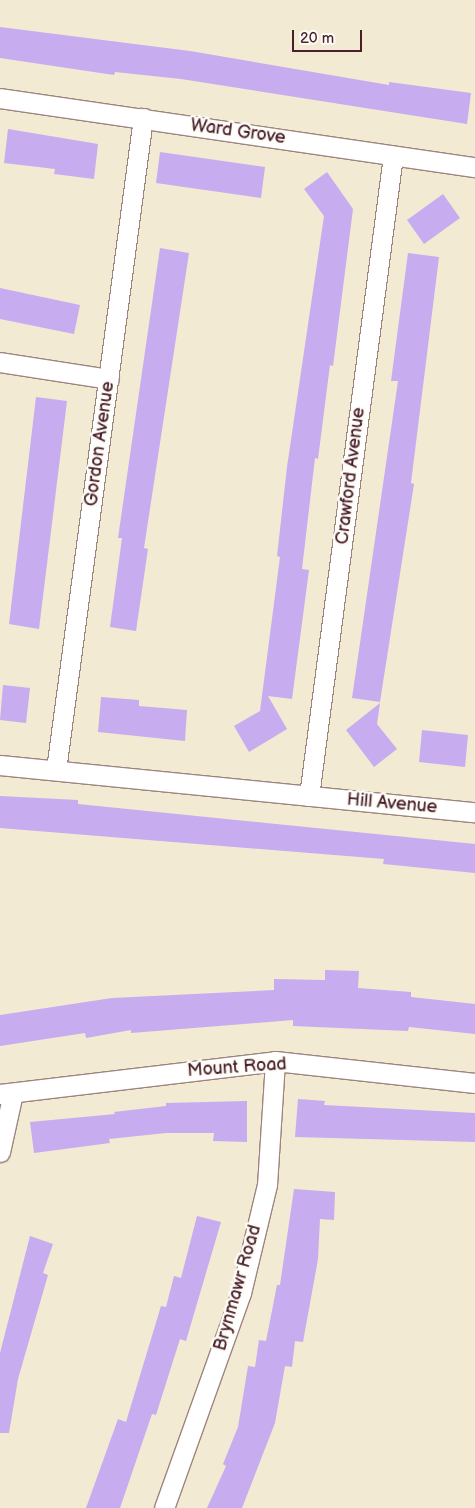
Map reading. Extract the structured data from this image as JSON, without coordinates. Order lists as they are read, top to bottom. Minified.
{"streets":{"street":["Ward Grove","Gordon Avenue","Crawford Avenue","Hill Avenue","Mount Road","Brynmawr Road"]},"crossings":[["Ward Grove","Gordon Avenue"],["Ward Grove","Crawford Avenue"],["Gordon Avenue","Hill Avenue"],["Crawford Avenue","Hill Avenue"],["Mount Road","Brynmawr Road"]],"scale_bar":"20 m"}
